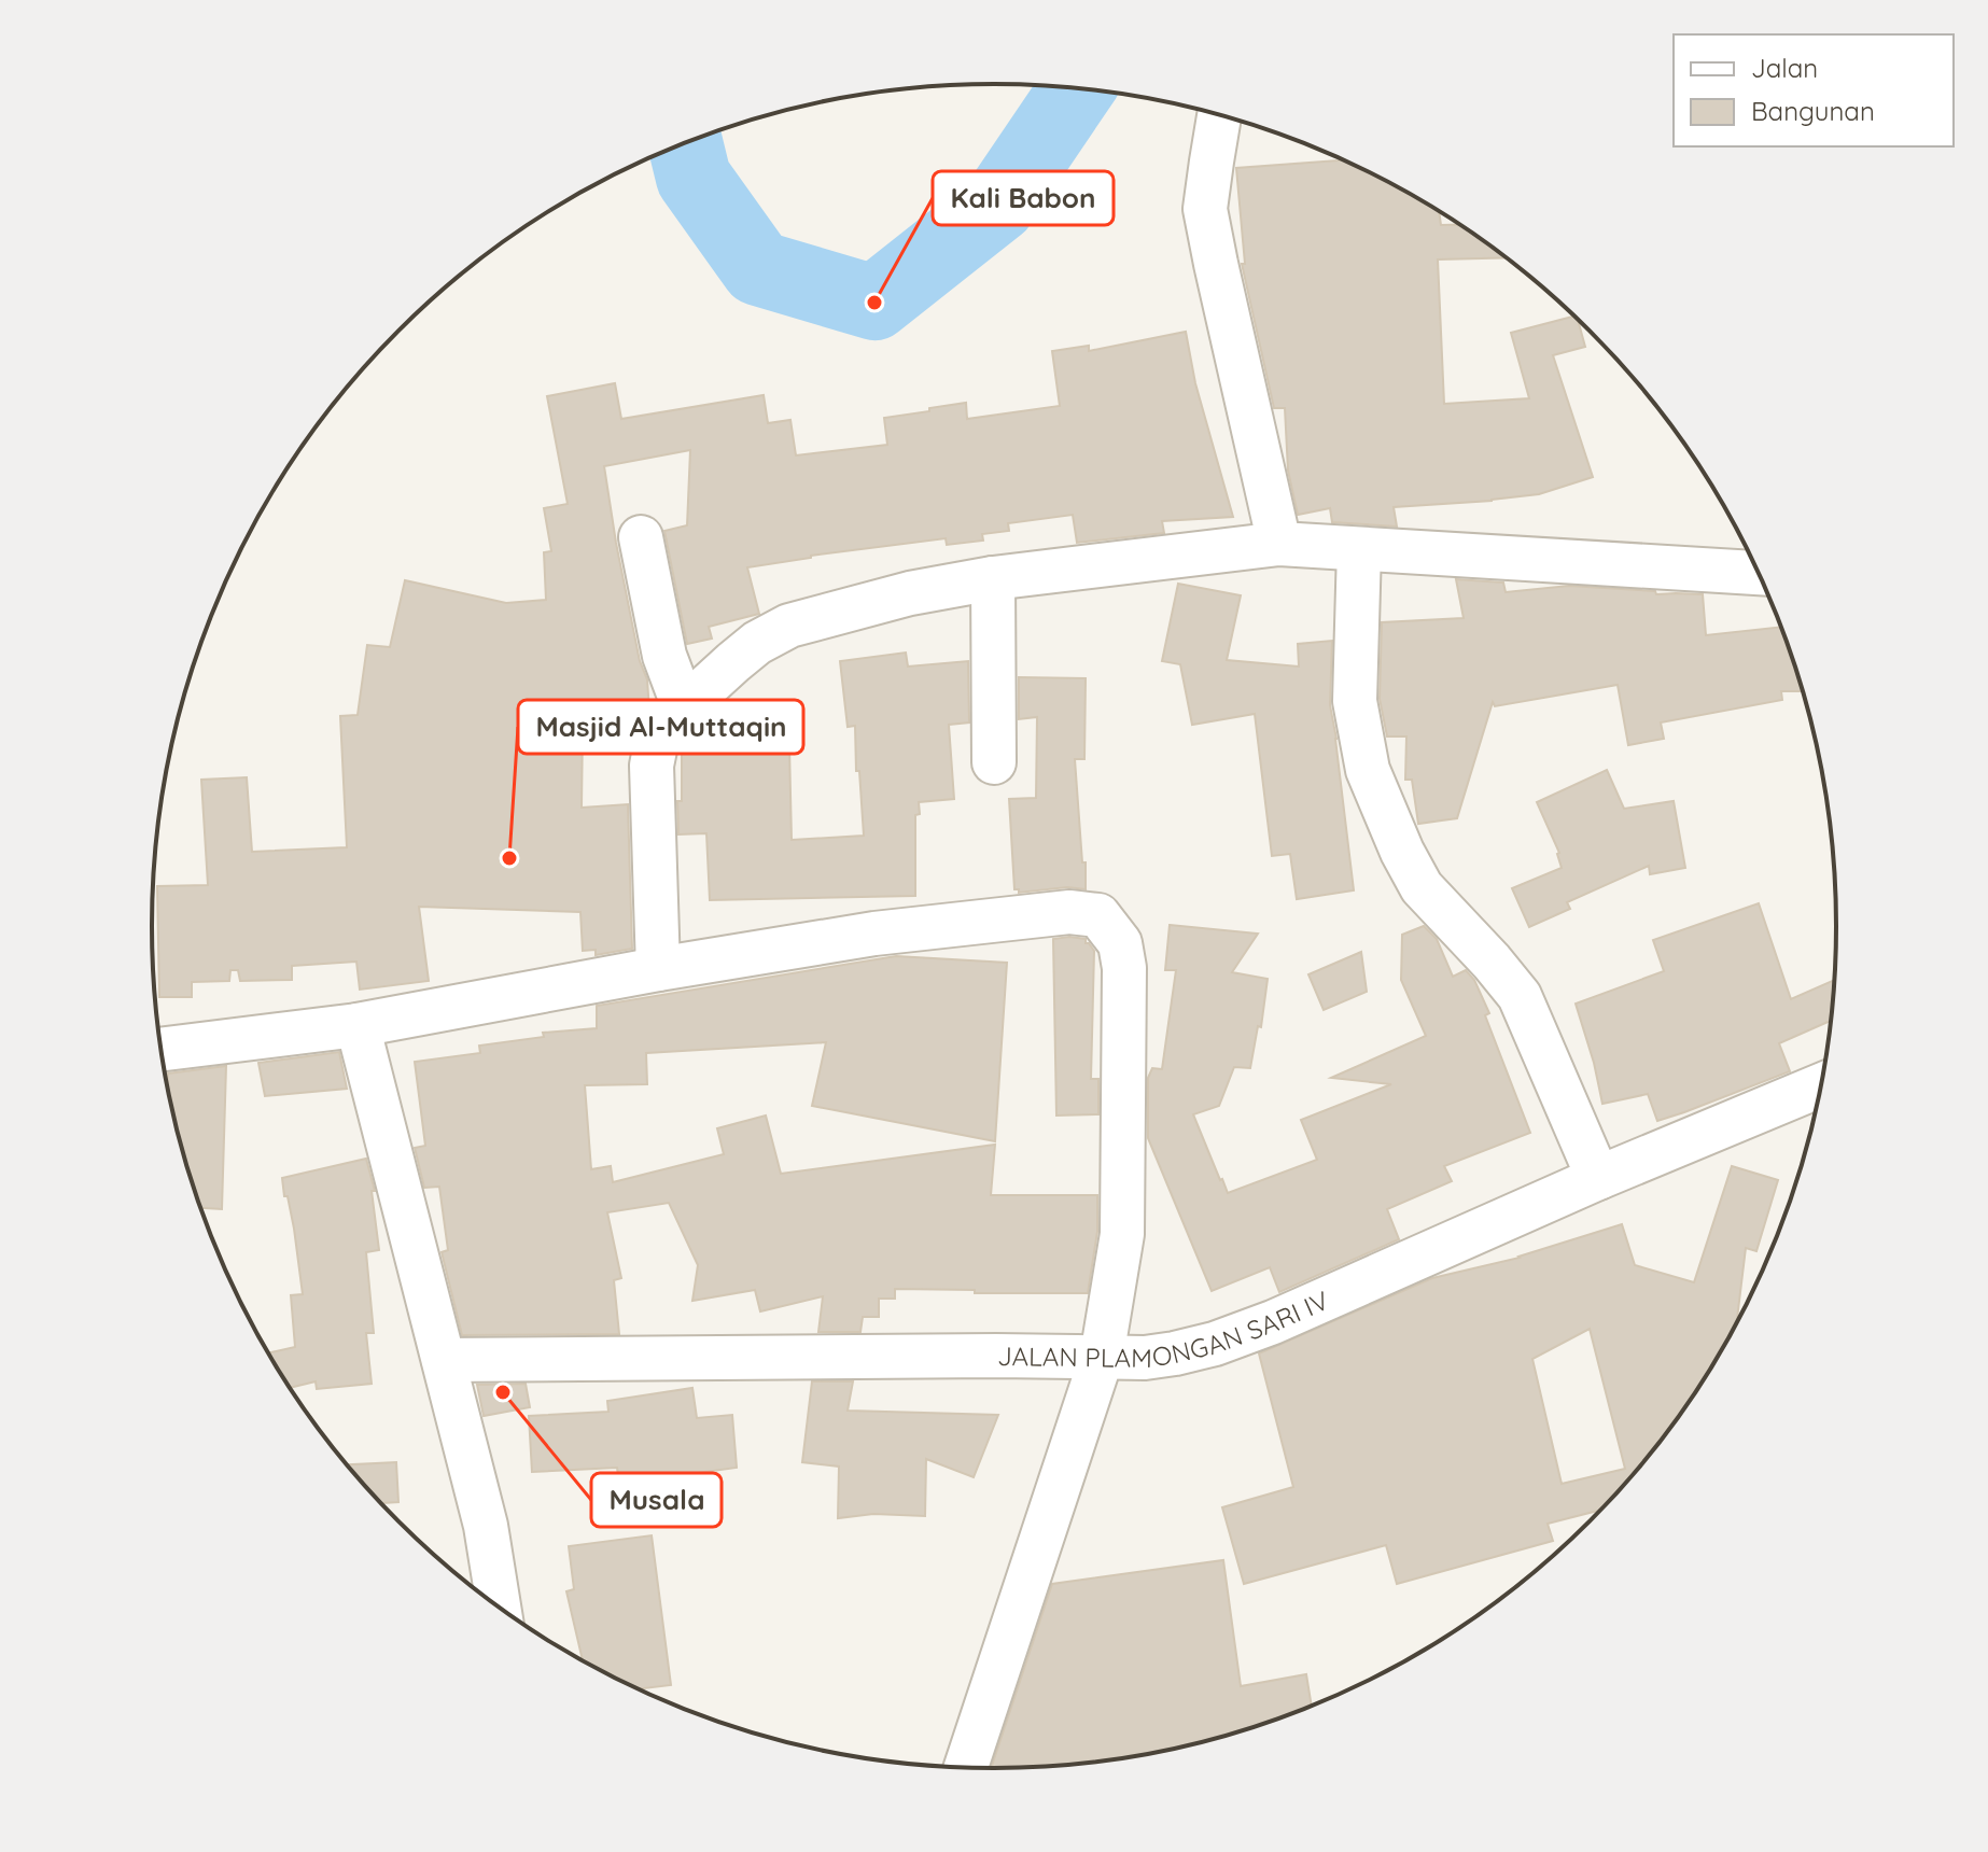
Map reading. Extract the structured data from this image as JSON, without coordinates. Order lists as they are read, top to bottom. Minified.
{"streets":{"street":["JALAN PLAMONGAN SARI IV"]},"places":["Kali Babon","Masjid Al-Muttaqin","Musala"],"legend":["Jalan","Bangunan"]}
